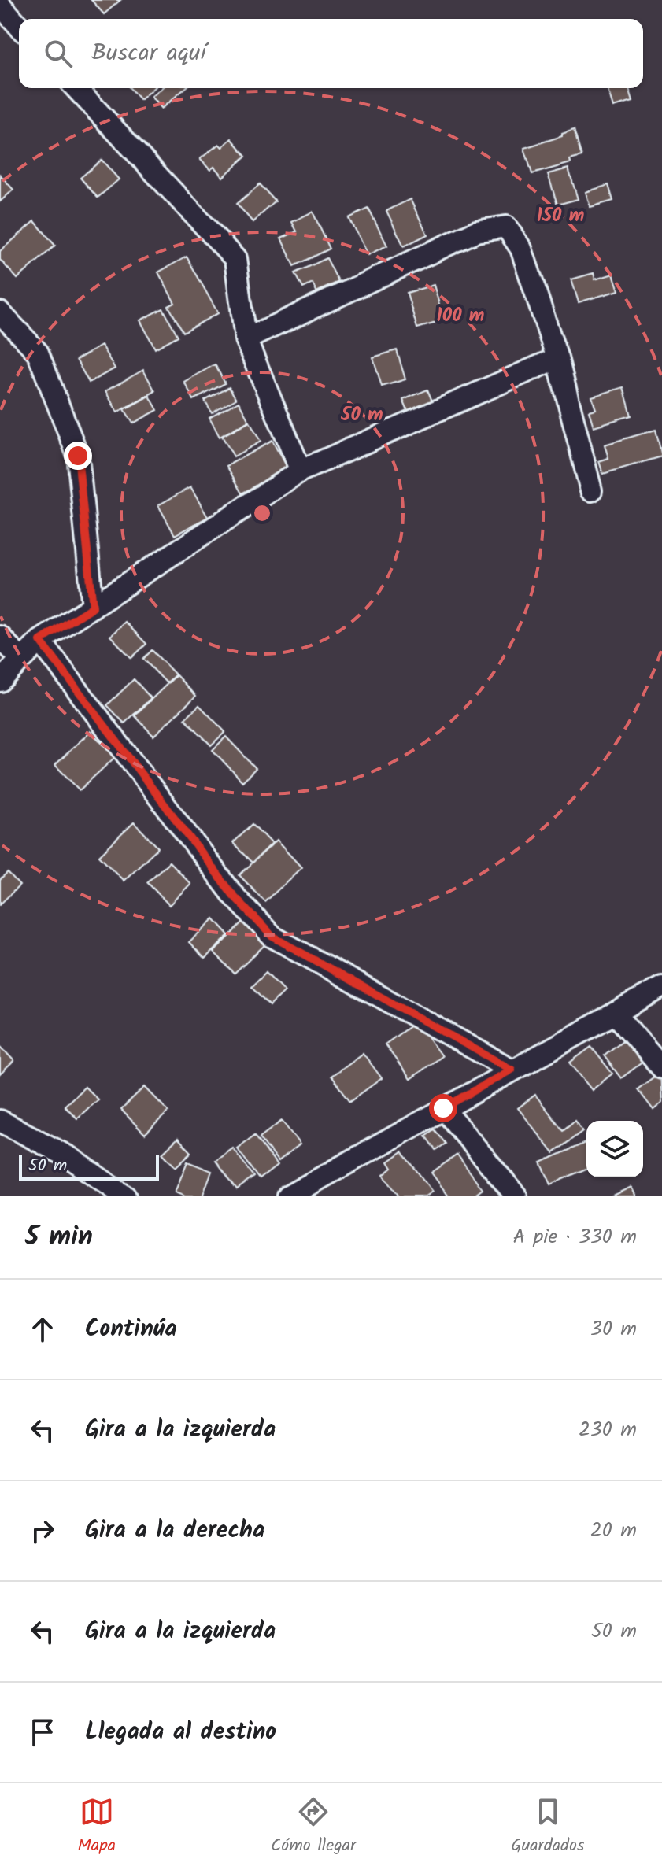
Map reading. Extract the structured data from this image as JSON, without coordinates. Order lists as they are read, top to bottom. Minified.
{"scale_bar":"50 m","page":{"search":"Buscar aquí","scale":"50 m","heading":["5 min","A pie · 330 m"],"list":[["Continúa","30 m"],["Gira a la izquierda","230 m"],["Gira a la derecha","20 m"],["Gira a la izquierda","50 m"],"Llegada al destino"],"nav":["Mapa","Cómo llegar","Guardados"]},"rings":["150 m","100 m","50 m"]}
